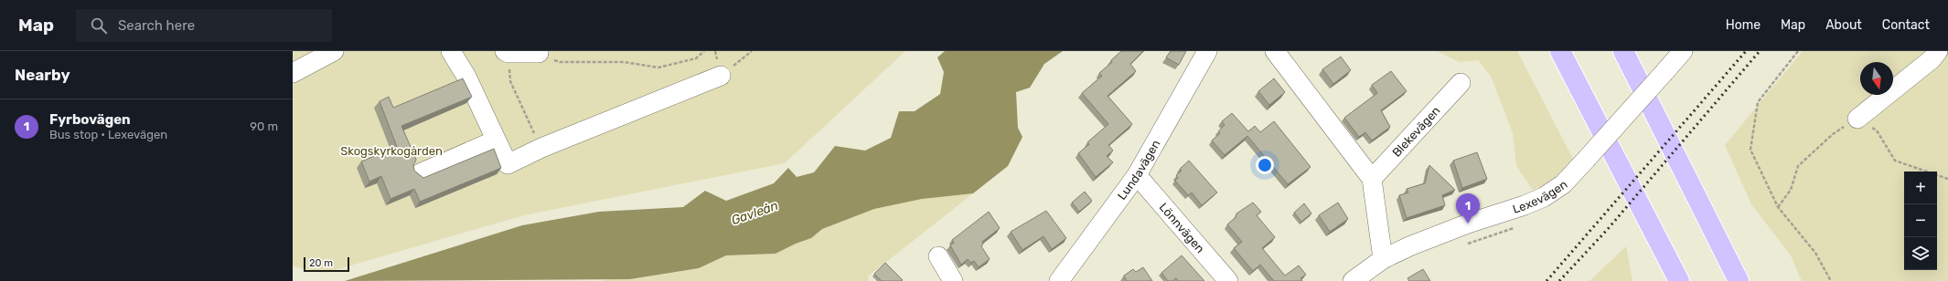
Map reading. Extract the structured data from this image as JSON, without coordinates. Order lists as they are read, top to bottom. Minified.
{"streets":{"street":["Blekevägen","Lundavägen","Lexevägen","Lönnvägen"]},"crossings":[["Lundavägen","Lönnvägen"]],"water":["Gavleån"],"parks":["Skogskyrkogården"],"scale_bar":"20 m","north":"bottom","page":{"header":"Map","search":"Search here","nav":["Home","Map","About","Contact"],"heading":"Nearby","list":[{"mark":"1","name":"Fyrbovägen","note":"Bus stop · Lexevägen","value":"90 m"}],"map_buttons":["+","−"],"pins":"1","scale":"20 m"}}
